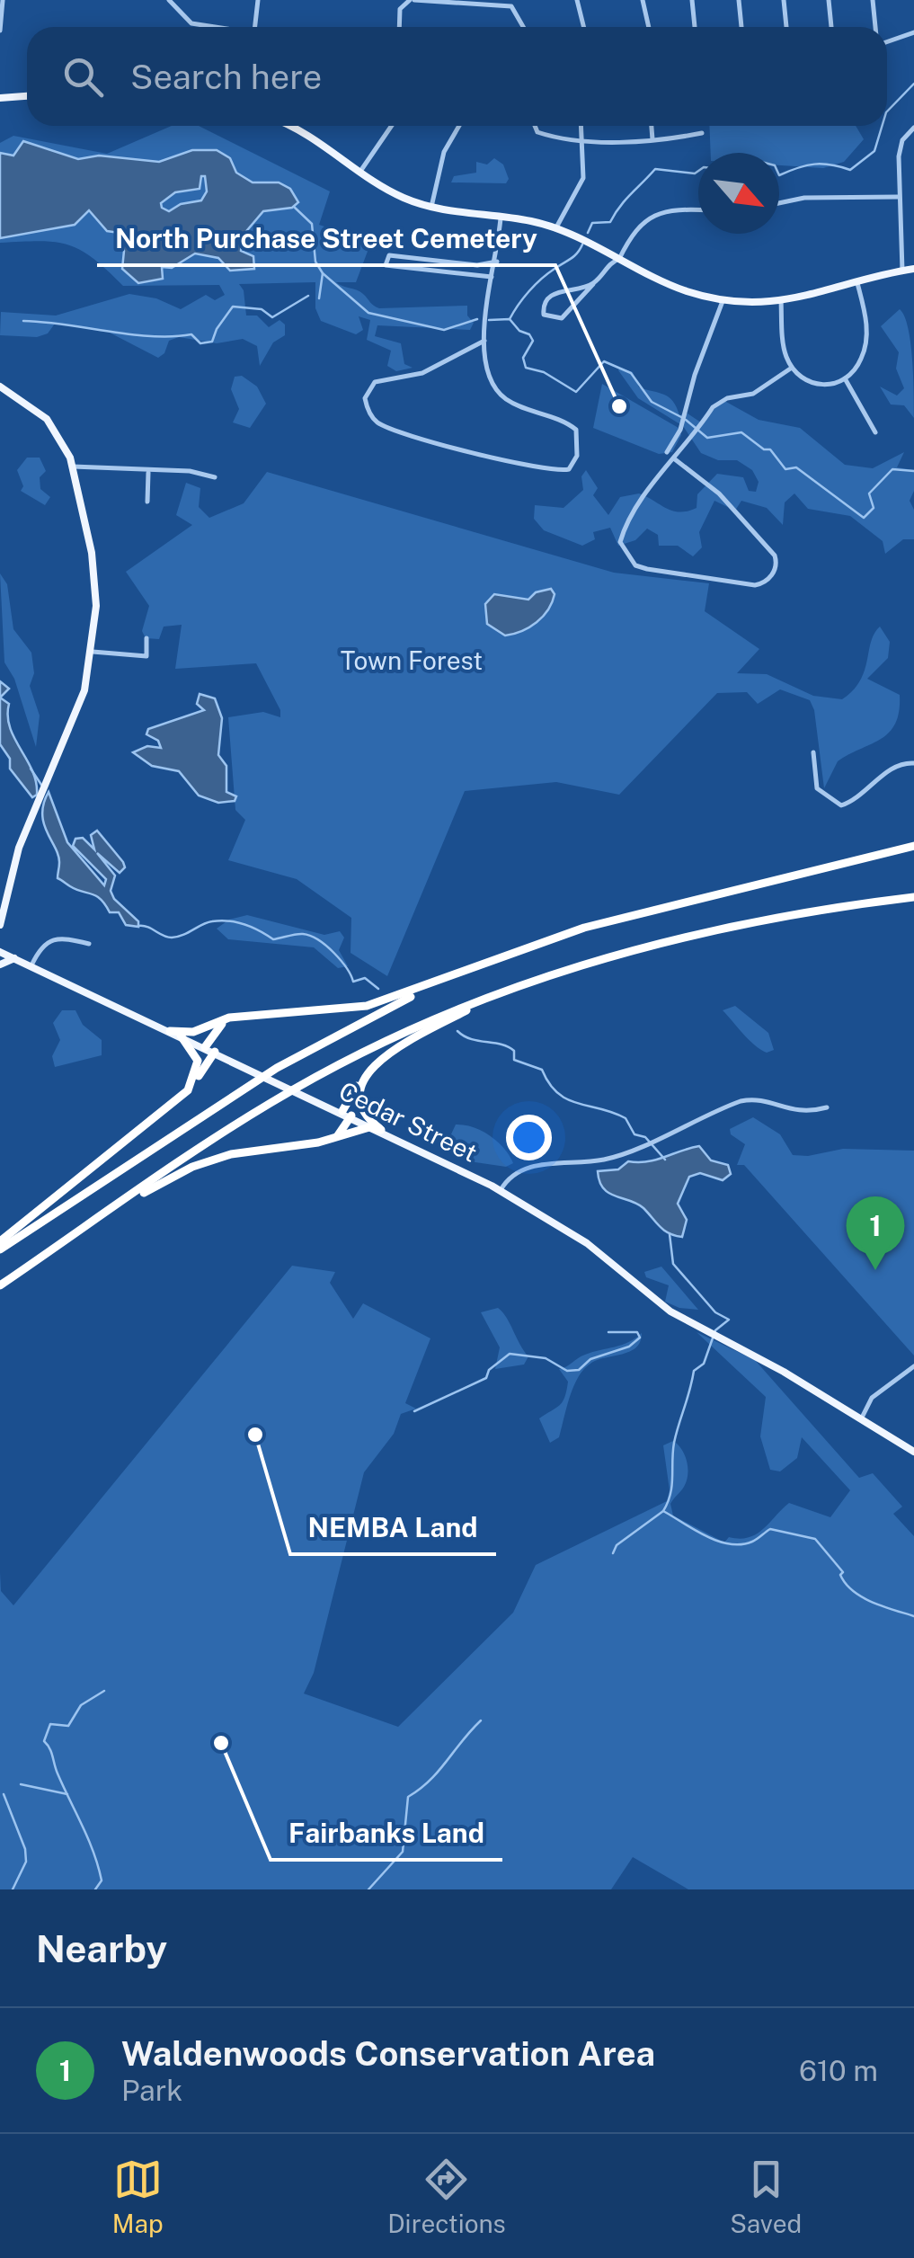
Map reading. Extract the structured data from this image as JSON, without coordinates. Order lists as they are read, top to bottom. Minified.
{"streets":{"main road":["Cedar Street"]},"parks":["Town Forest"],"places":["North Purchase Street Cemetery","NEMBA Land","Fairbanks Land"],"north":"bottom right","page":{"search":"Search here","pins":"1","heading":"Nearby","list":[{"mark":"1","name":"Waldenwoods Conservation Area","note":"Park","value":"610 m"}],"nav":["Map","Directions","Saved"]}}
